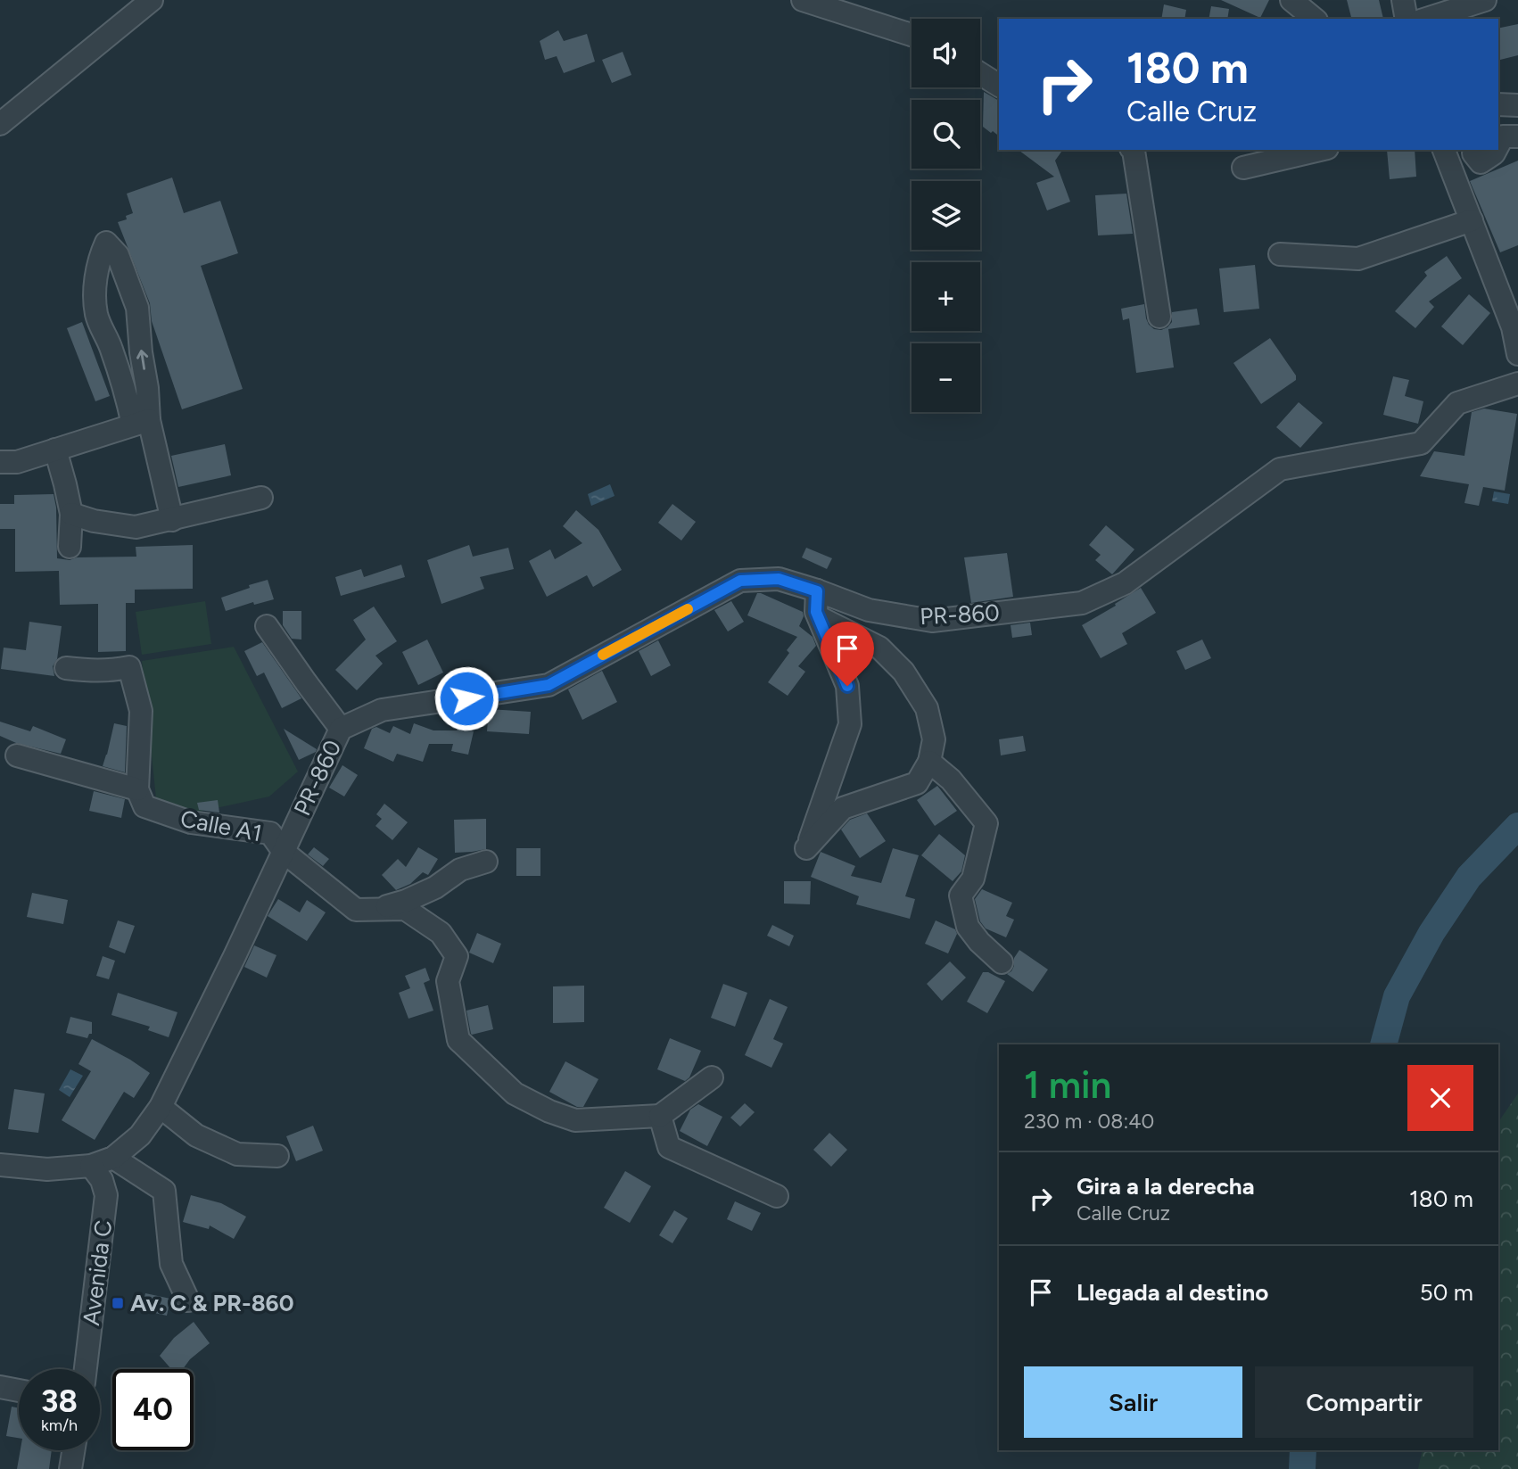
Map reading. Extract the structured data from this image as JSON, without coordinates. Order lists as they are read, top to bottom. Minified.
{"streets":{"street":["PR-860","Calle A1","Avenida C"]},"crossings":[["PR-860","Calle A1"],["PR-860","Avenida C"]],"places":{"transit":["Av. C & PR-860"]},"page":{"map_buttons":["+","−"],"turn":["180 m","Calle Cruz"],"heading":["1 min","230 m · 08:40"],"list":[{"name":"Gira a la derecha","note":"Calle Cruz","value":"180 m"},{"name":"Llegada al destino","value":"50 m"}],"buttons":["Salir","Compartir"],"speed":"38 km/h","limit":"40"}}
